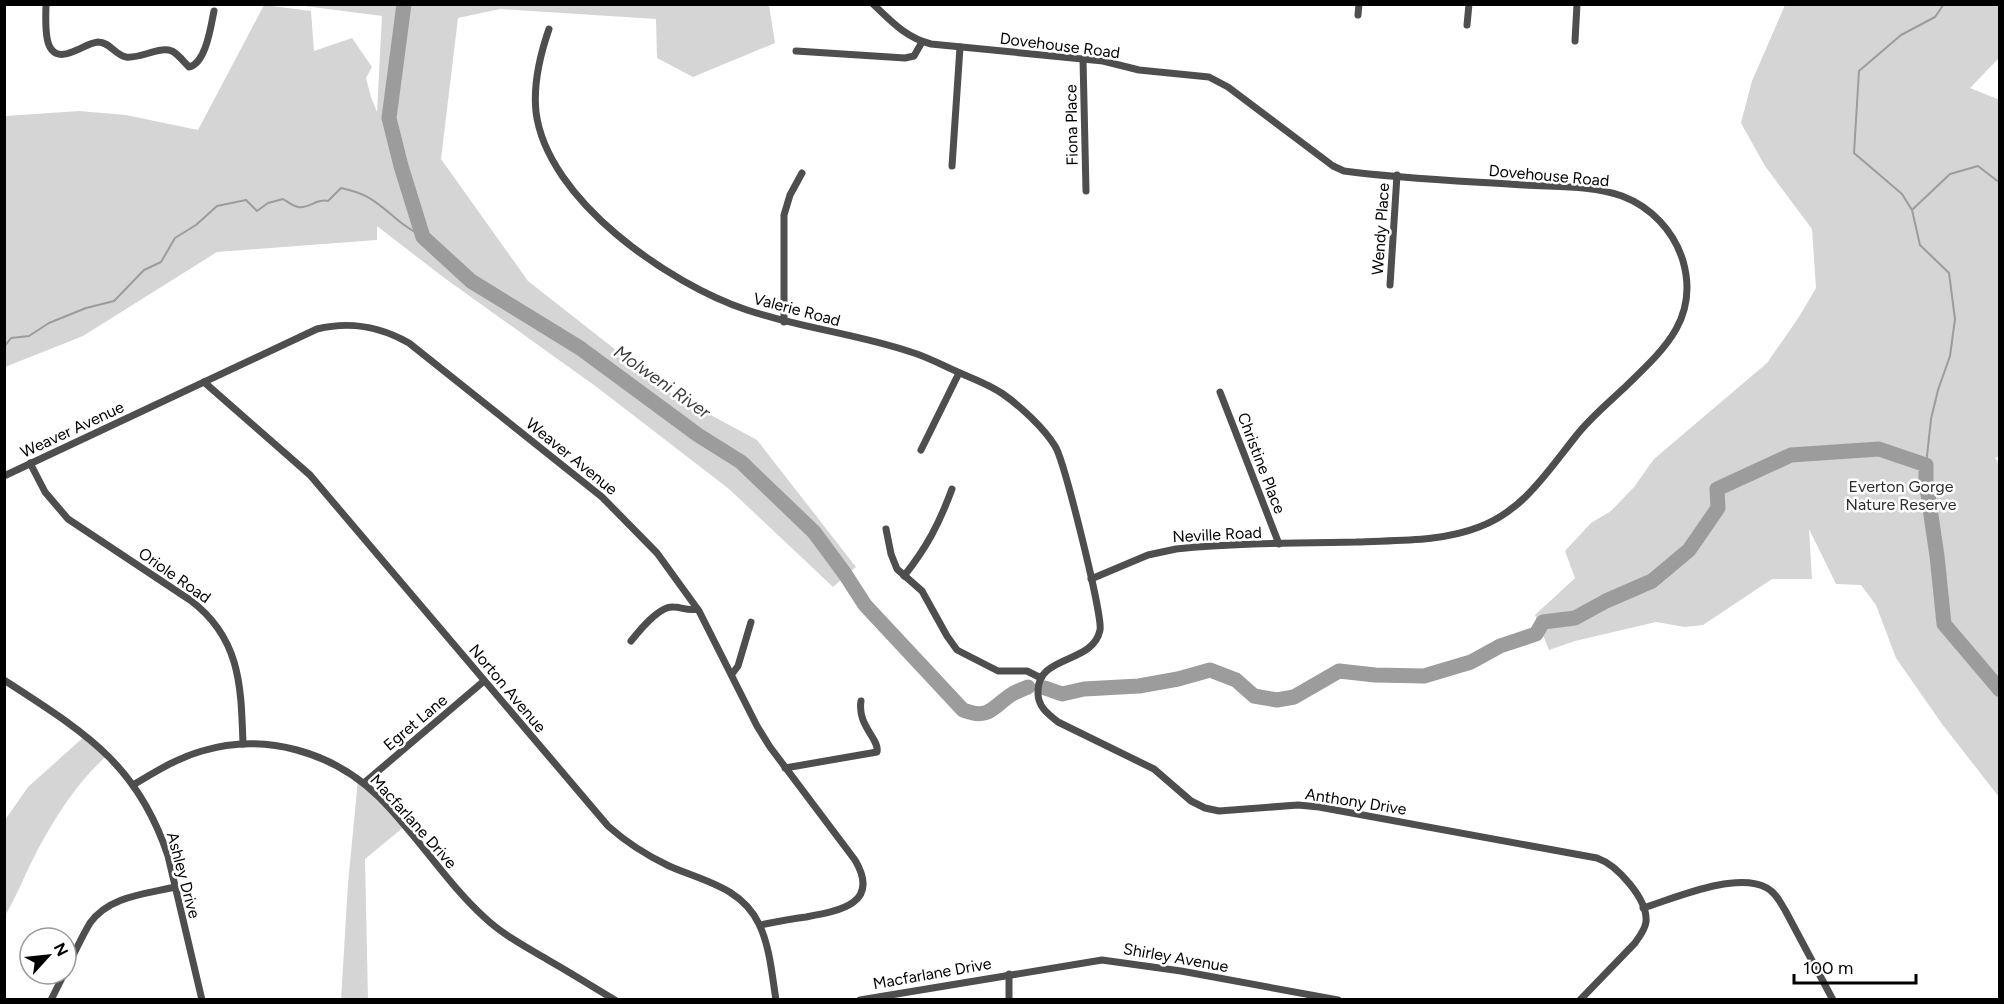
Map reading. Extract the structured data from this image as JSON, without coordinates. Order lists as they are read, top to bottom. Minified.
{"streets":{"street":["Dovehouse Road","Fiona Place","Wendy Place","Valerie Road","Weaver Avenue","Christine Place","Neville Road","Oriole Road","Norton Avenue","Egret Lane","Anthony Drive","Macfarlane Drive","Ashley Drive","Shirley Avenue"]},"crossings":[["Dovehouse Road","Fiona Place"],["Dovehouse Road","Wendy Place"],["Dovehouse Road","Christine Place"],["Dovehouse Road","Neville Road"],["Valerie Road","Neville Road"],["Weaver Avenue","Oriole Road"],["Weaver Avenue","Norton Avenue"],["Christine Place","Neville Road"],["Oriole Road","Macfarlane Drive"],["Norton Avenue","Egret Lane"],["Egret Lane","Macfarlane Drive"],["Macfarlane Drive","Ashley Drive"],["Macfarlane Drive","Shirley Avenue"]],"water":["Molweni River"],"parks":["Everton Gorge Nature Reserve"],"scale_bar":"100 m","north":"top right"}
